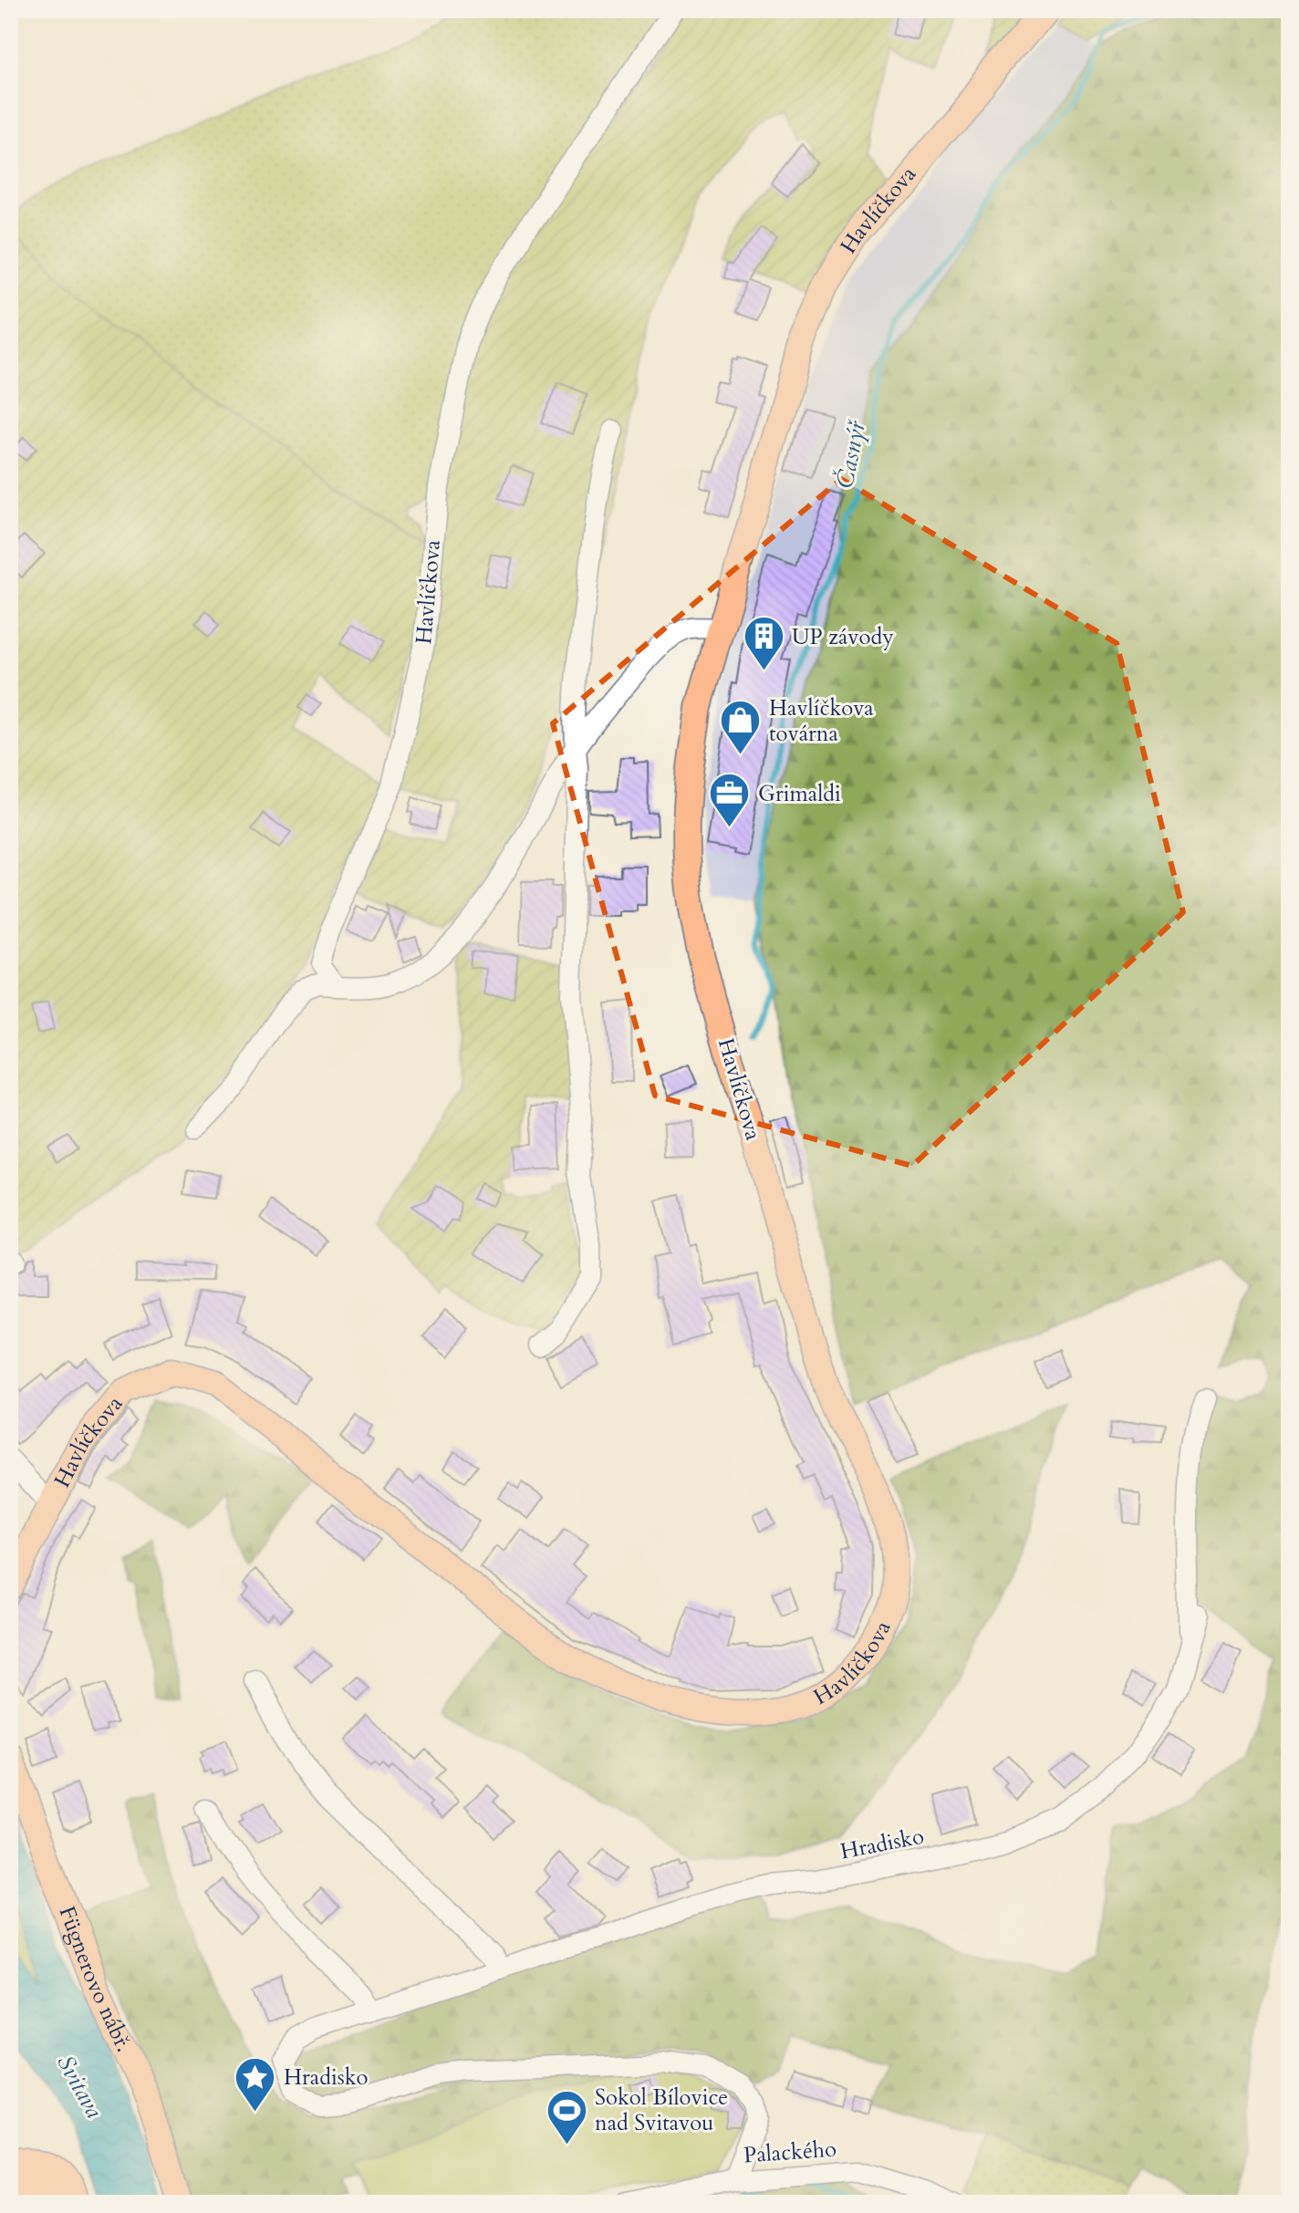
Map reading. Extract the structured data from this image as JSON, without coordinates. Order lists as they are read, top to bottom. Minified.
{"streets":{"main road":["Havlíčkova","Fügnerovo nábř."],"street":["Hradisko","Palackého"]},"crossings":[["Hradisko","Palackého"]],"water":["Časnýř","Svitava"],"places":{"building":["UP závody"],"shop":["Havlíčkova továrna"],"office":["Grimaldi"],"place":["Hradisko"],"sports":["Sokol Bílovice nad Svitavou"]}}
